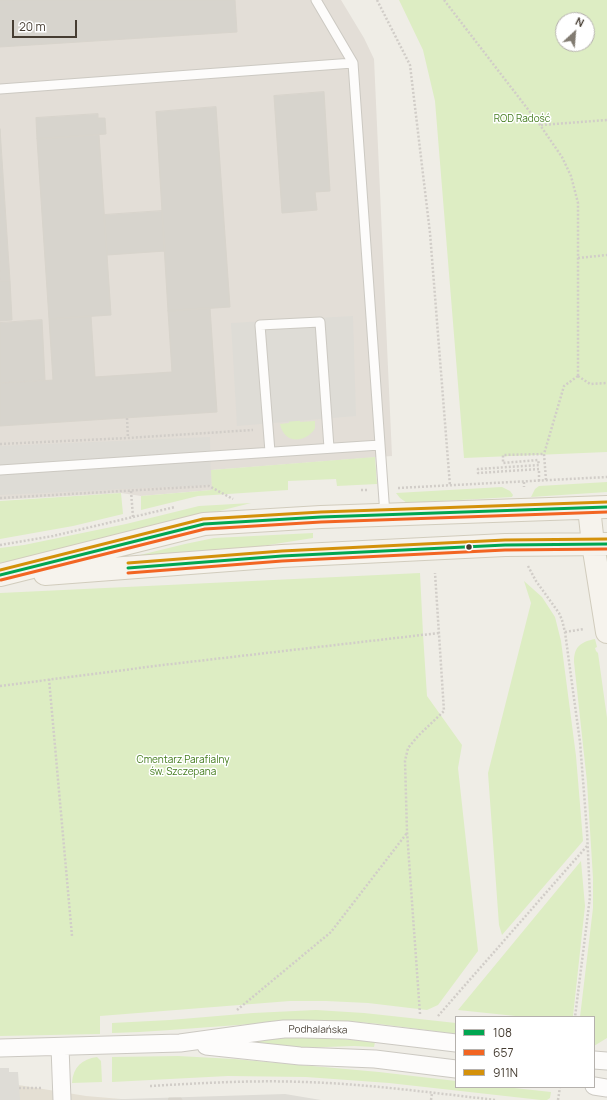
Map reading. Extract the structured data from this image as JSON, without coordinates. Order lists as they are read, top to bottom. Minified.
{"streets":{"street":["Podhalańska"]},"parks":["ROD Radość","Cmentarz Parafialny św. Szczepana"],"lines":["transit line 911N","transit line 108","transit line 657"],"legend":["108","657","911N"],"scale_bar":"20 m","north":"top right"}
